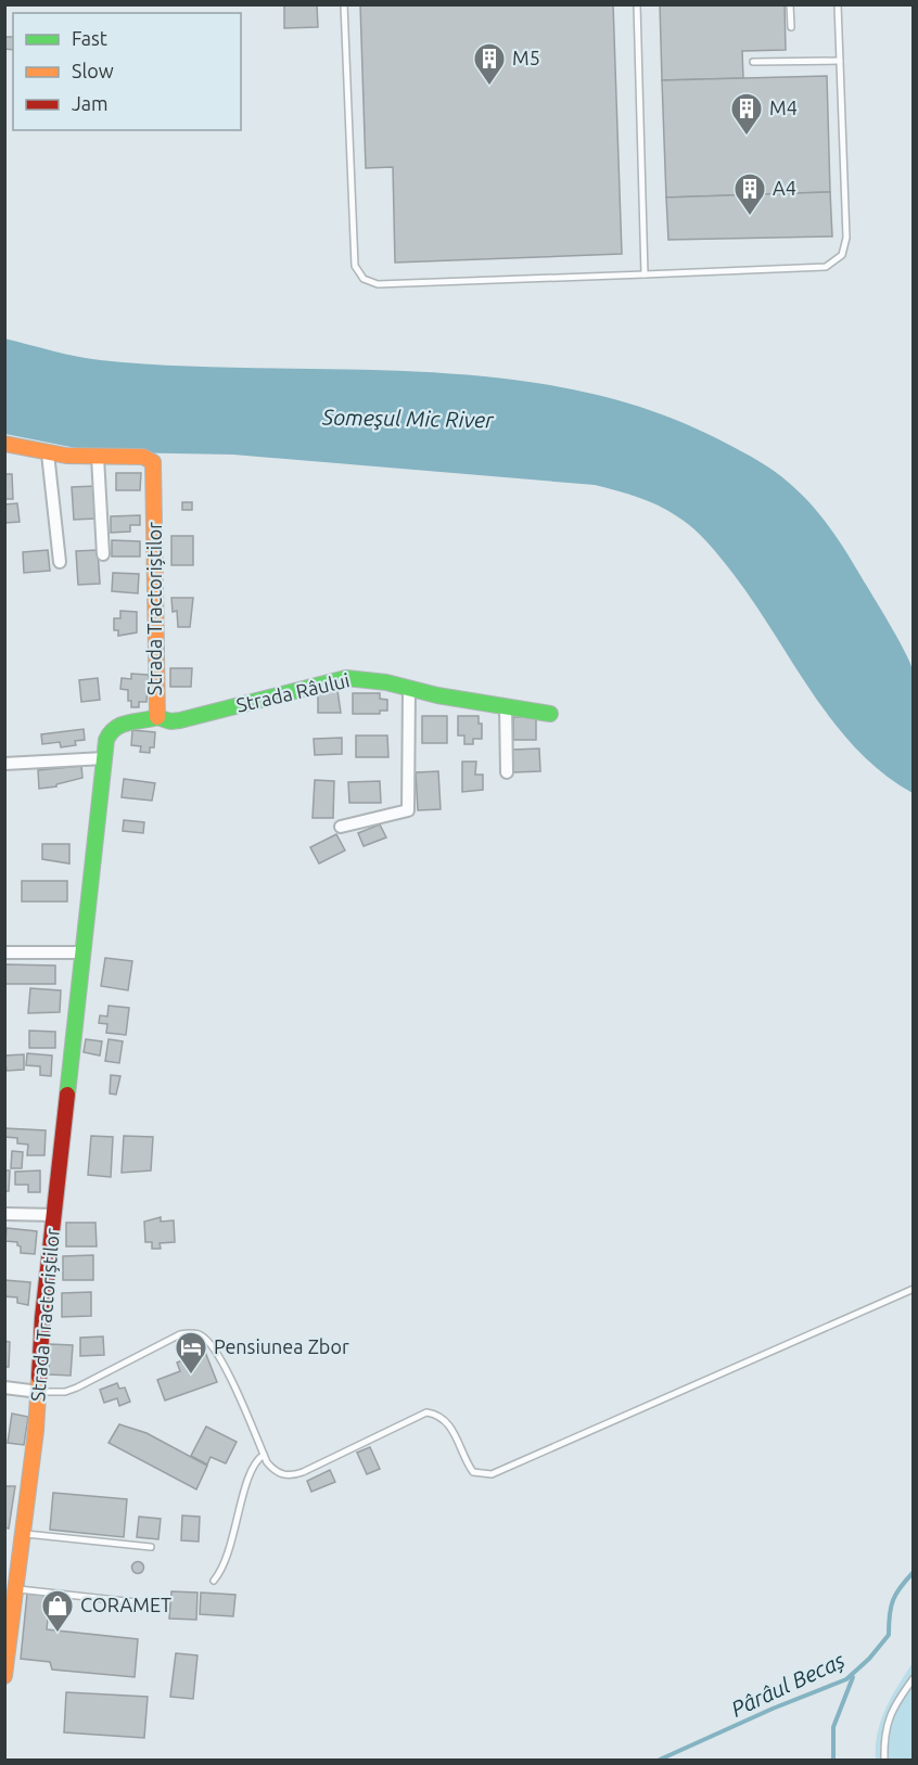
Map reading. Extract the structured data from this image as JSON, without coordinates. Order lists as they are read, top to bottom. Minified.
{"streets":{"street":["Strada Tractoriștilor","Strada Râului"]},"crossings":[["Strada Tractoriștilor","Strada Râului"]],"water":["Someşul Mic River","Pârâul Becaș"],"places":{"building":["M5","M4","A4"],"hotel":["Pensiunea Zbor"],"shop":["CORAMET"]},"legend":["Fast","Slow","Jam"]}
